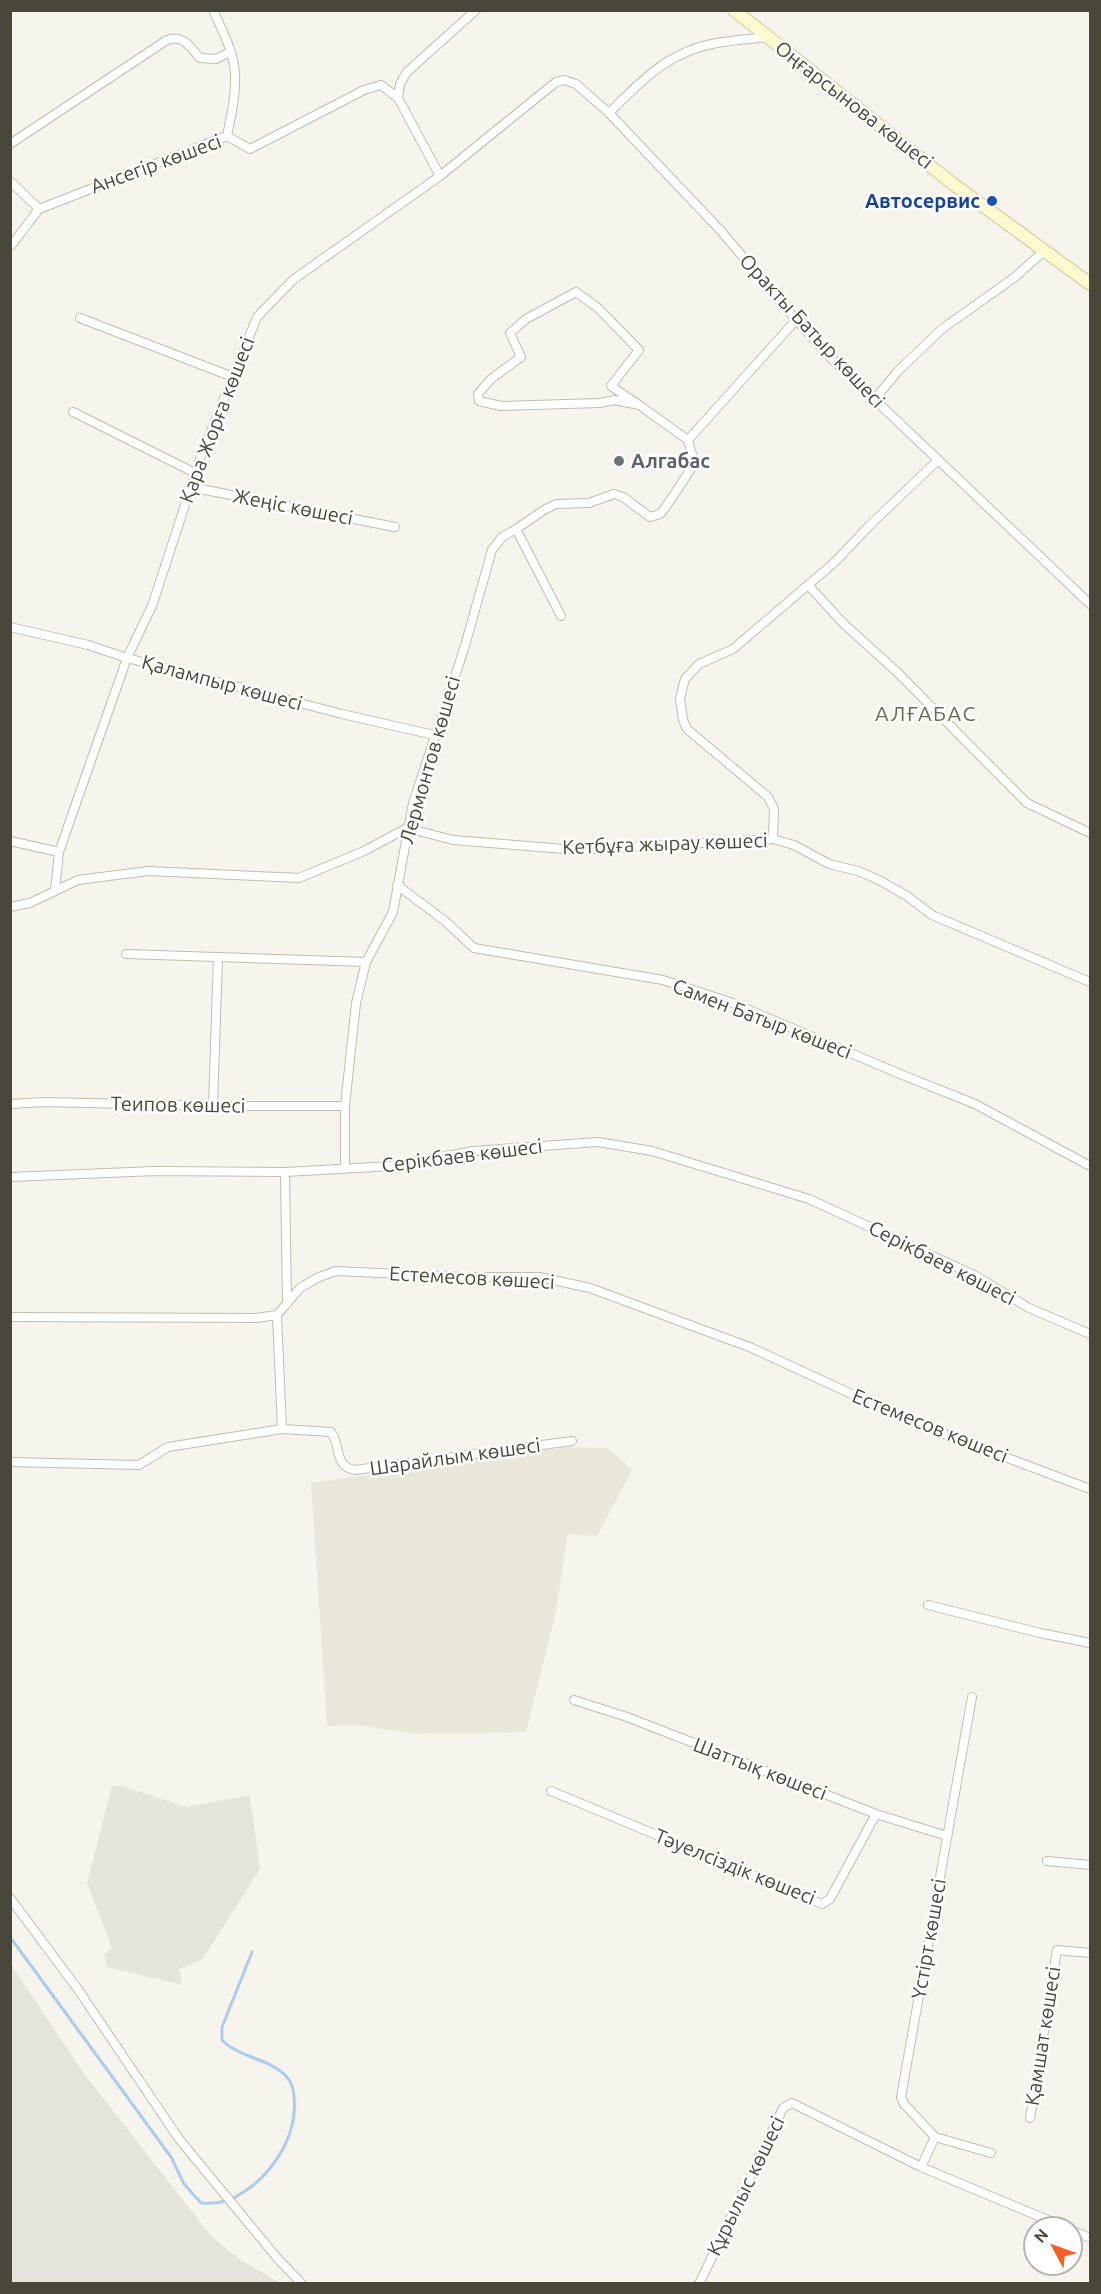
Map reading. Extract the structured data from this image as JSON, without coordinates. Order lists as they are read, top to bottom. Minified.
{"streets":{"main road":["Оңғарсынова көшесі"],"street":["Ансегір көшесі","Оракты Батыр көшесі","Қара Жорға көшесі","Жеңіс көшесі","Қалампыр көшесі","Лермонтов көшесі","Кетбұға жырау көшесі","Самен Батыр көшесі","Теипов көшесі","Серікбаев көшесі","Естемесов көшесі","Шарайлым көшесі","Шаттық көшесі","Тәуелсіздік көшесі","Үстірт көшесі","Қамшат көшесі","Құрылыс көшесі"]},"crossings":[["Оракты Батыр көшесі","Қара Жорға көшесі"],["Қара Жорға көшесі","Жеңіс көшесі"],["Қара Жорға көшесі","Қалампыр көшесі"],["Қалампыр көшесі","Лермонтов көшесі"],["Лермонтов көшесі","Кетбұға жырау көшесі"],["Лермонтов көшесі","Самен Батыр көшесі"],["Лермонтов көшесі","Теипов көшесі"],["Лермонтов көшесі","Серікбаев көшесі"],["Шаттық көшесі","Тәуелсіздік көшесі"],["Шаттық көшесі","Үстірт көшесі"]],"districts":["АЛҒАБАС"],"places":["Автосервис","Алгабас"],"north":"top left"}
